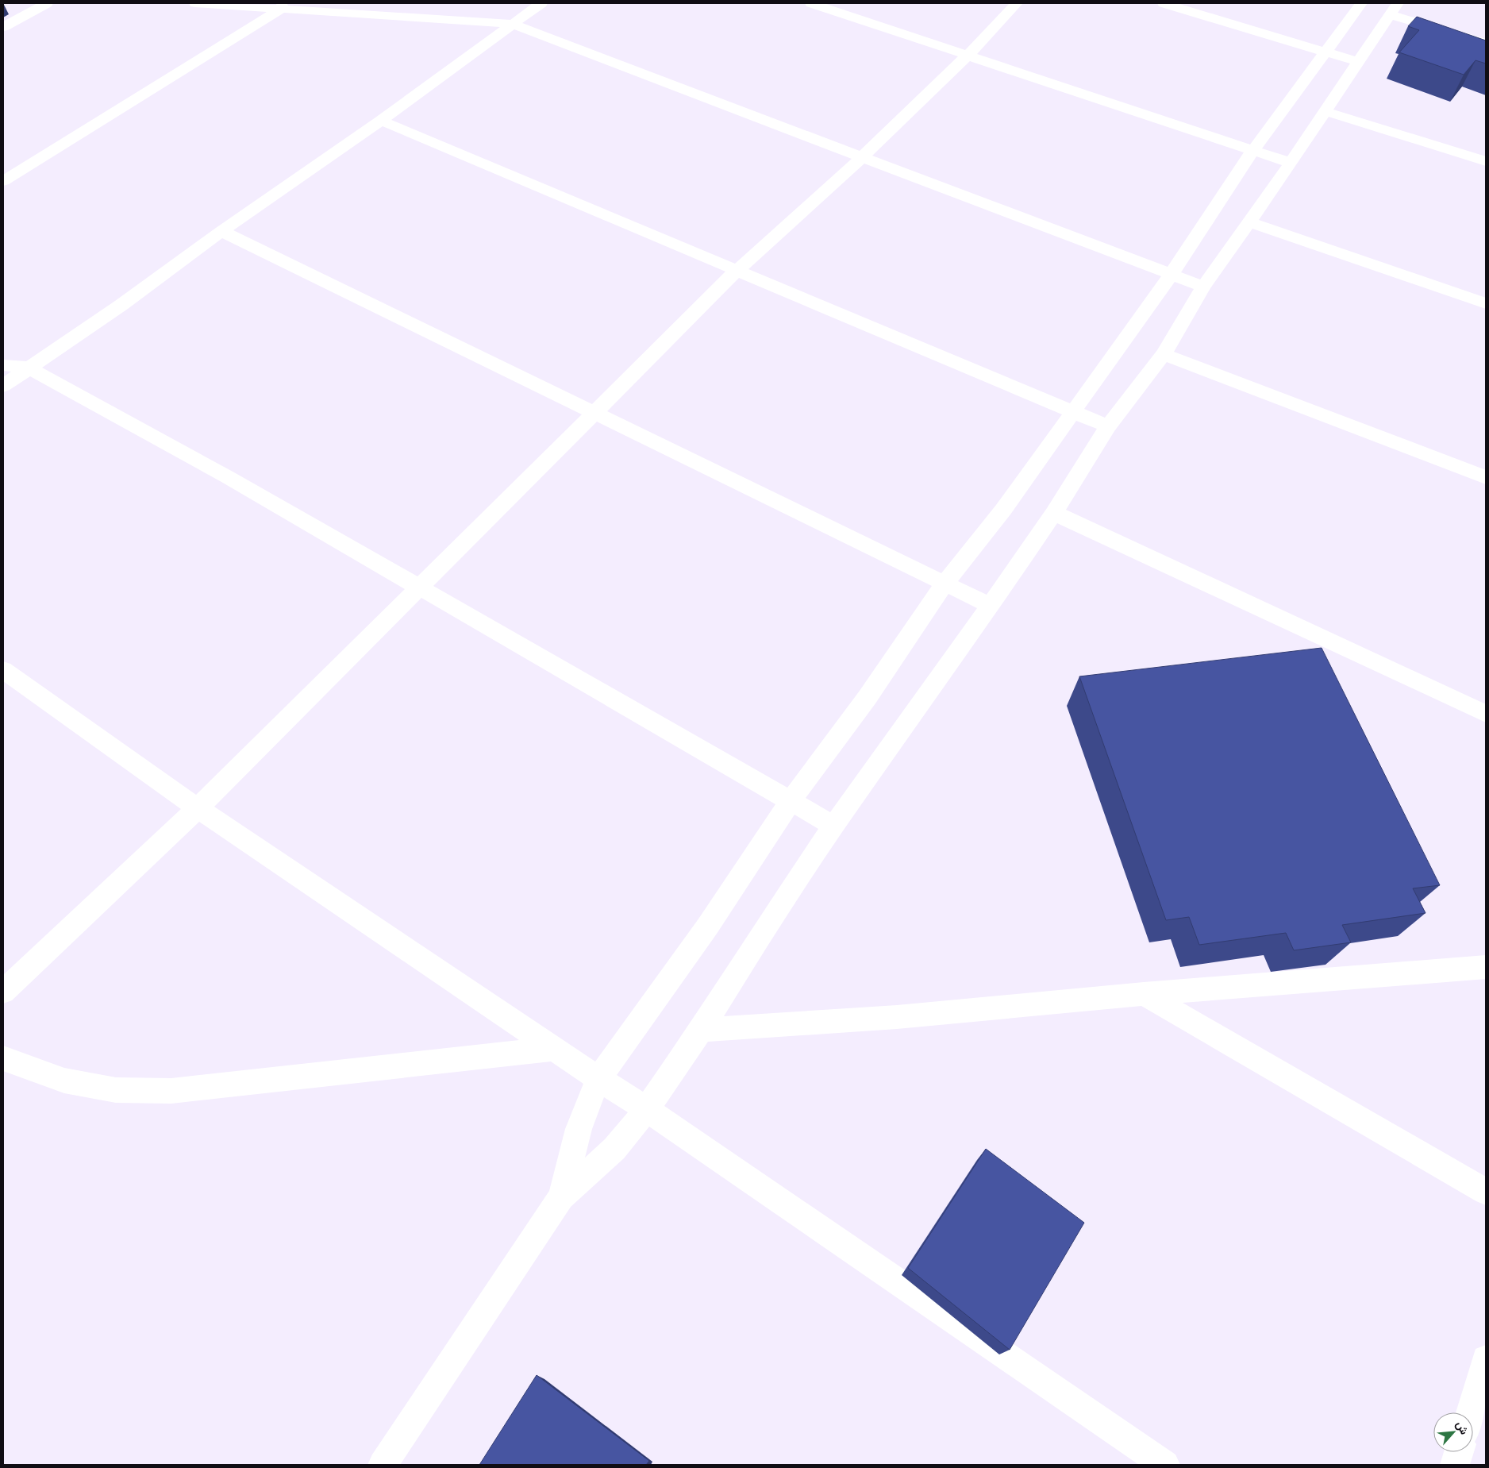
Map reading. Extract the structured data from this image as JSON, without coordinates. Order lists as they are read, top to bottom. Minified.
{"north":"top right"}
